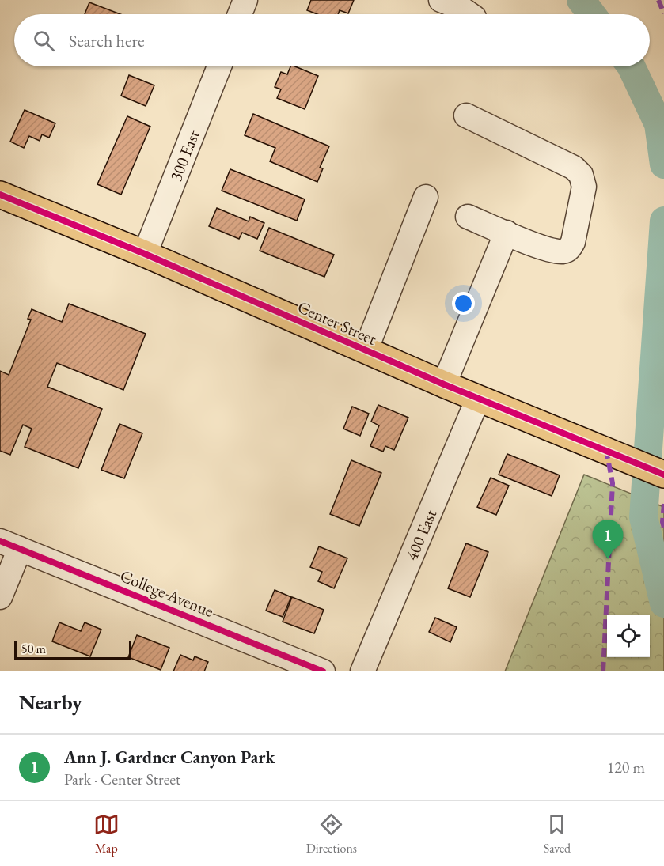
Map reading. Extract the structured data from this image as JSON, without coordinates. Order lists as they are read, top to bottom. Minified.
{"streets":{"main road":["Center Street"],"street":["300 East","400 East","College Avenue"]},"crossings":[["300 East","Center Street"],["Center Street","400 East"]],"scale_bar":"50 m","page":{"search":"Search here","pins":"1","scale":"50 m","heading":"Nearby","list":[{"mark":"1","name":"Ann J. Gardner Canyon Park","note":"Park · Center Street","value":"120 m"}],"nav":["Map","Directions","Saved"]}}
